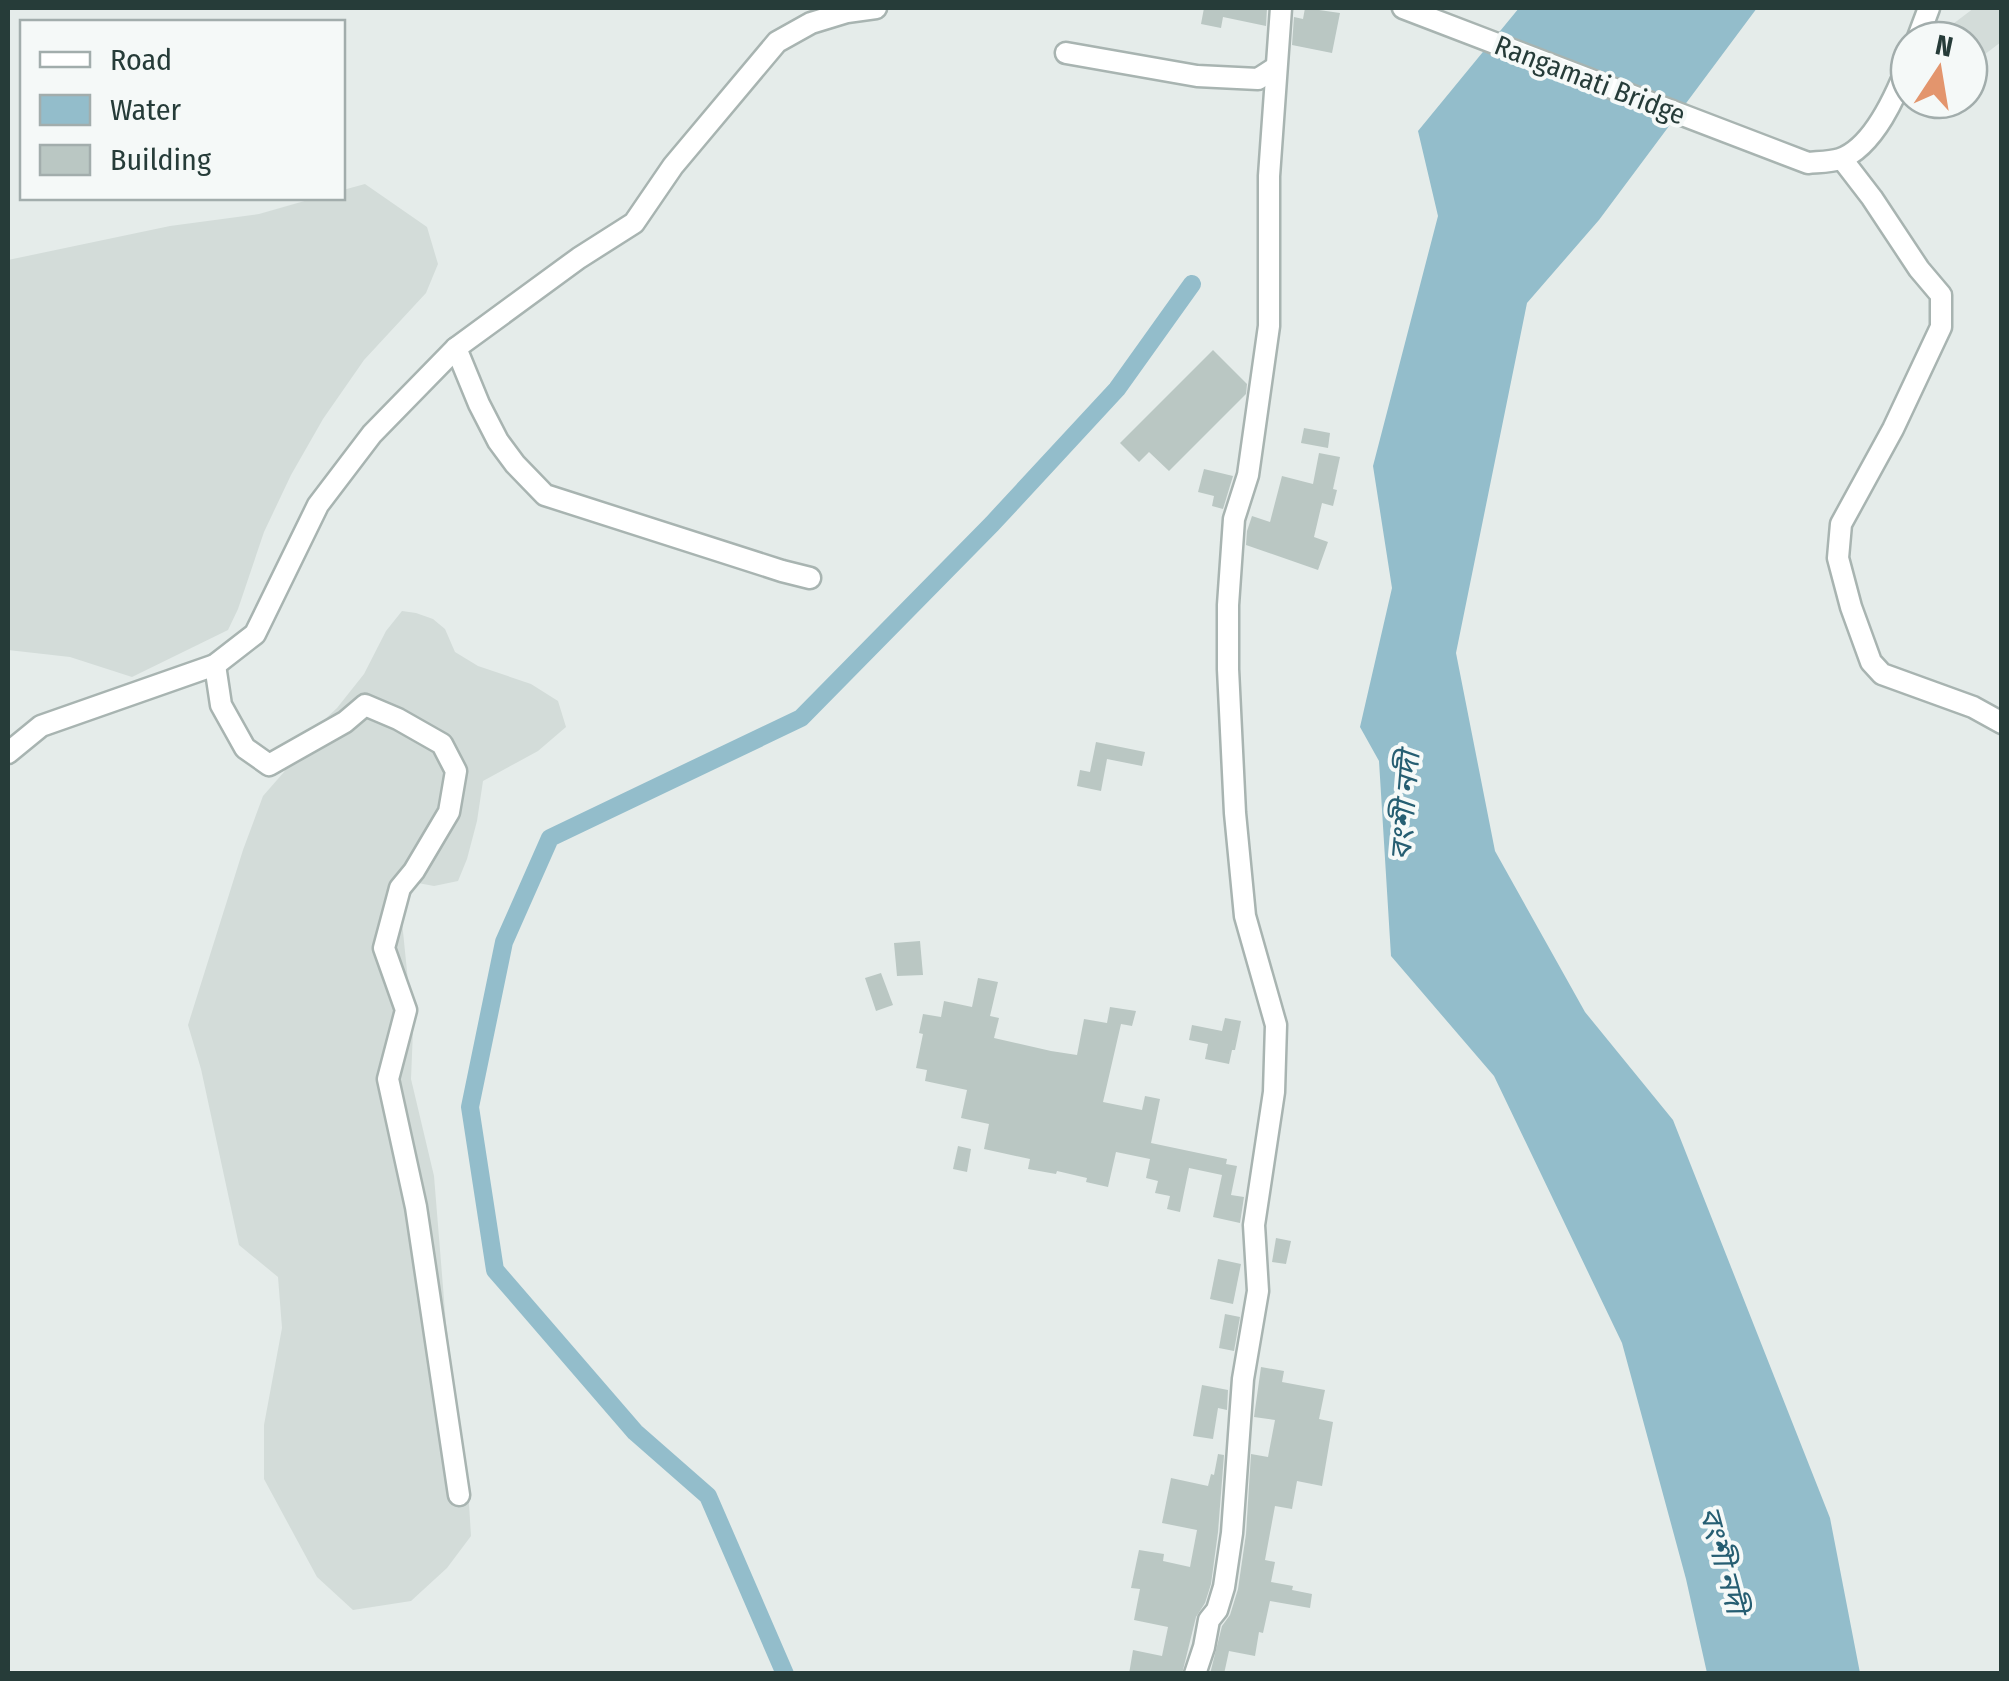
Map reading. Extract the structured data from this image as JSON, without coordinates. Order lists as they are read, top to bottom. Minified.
{"streets":{"street":["Rangamati Bridge"]},"water":["বংশী নদী"],"legend":["Road","Water","Building"],"north":"top"}
